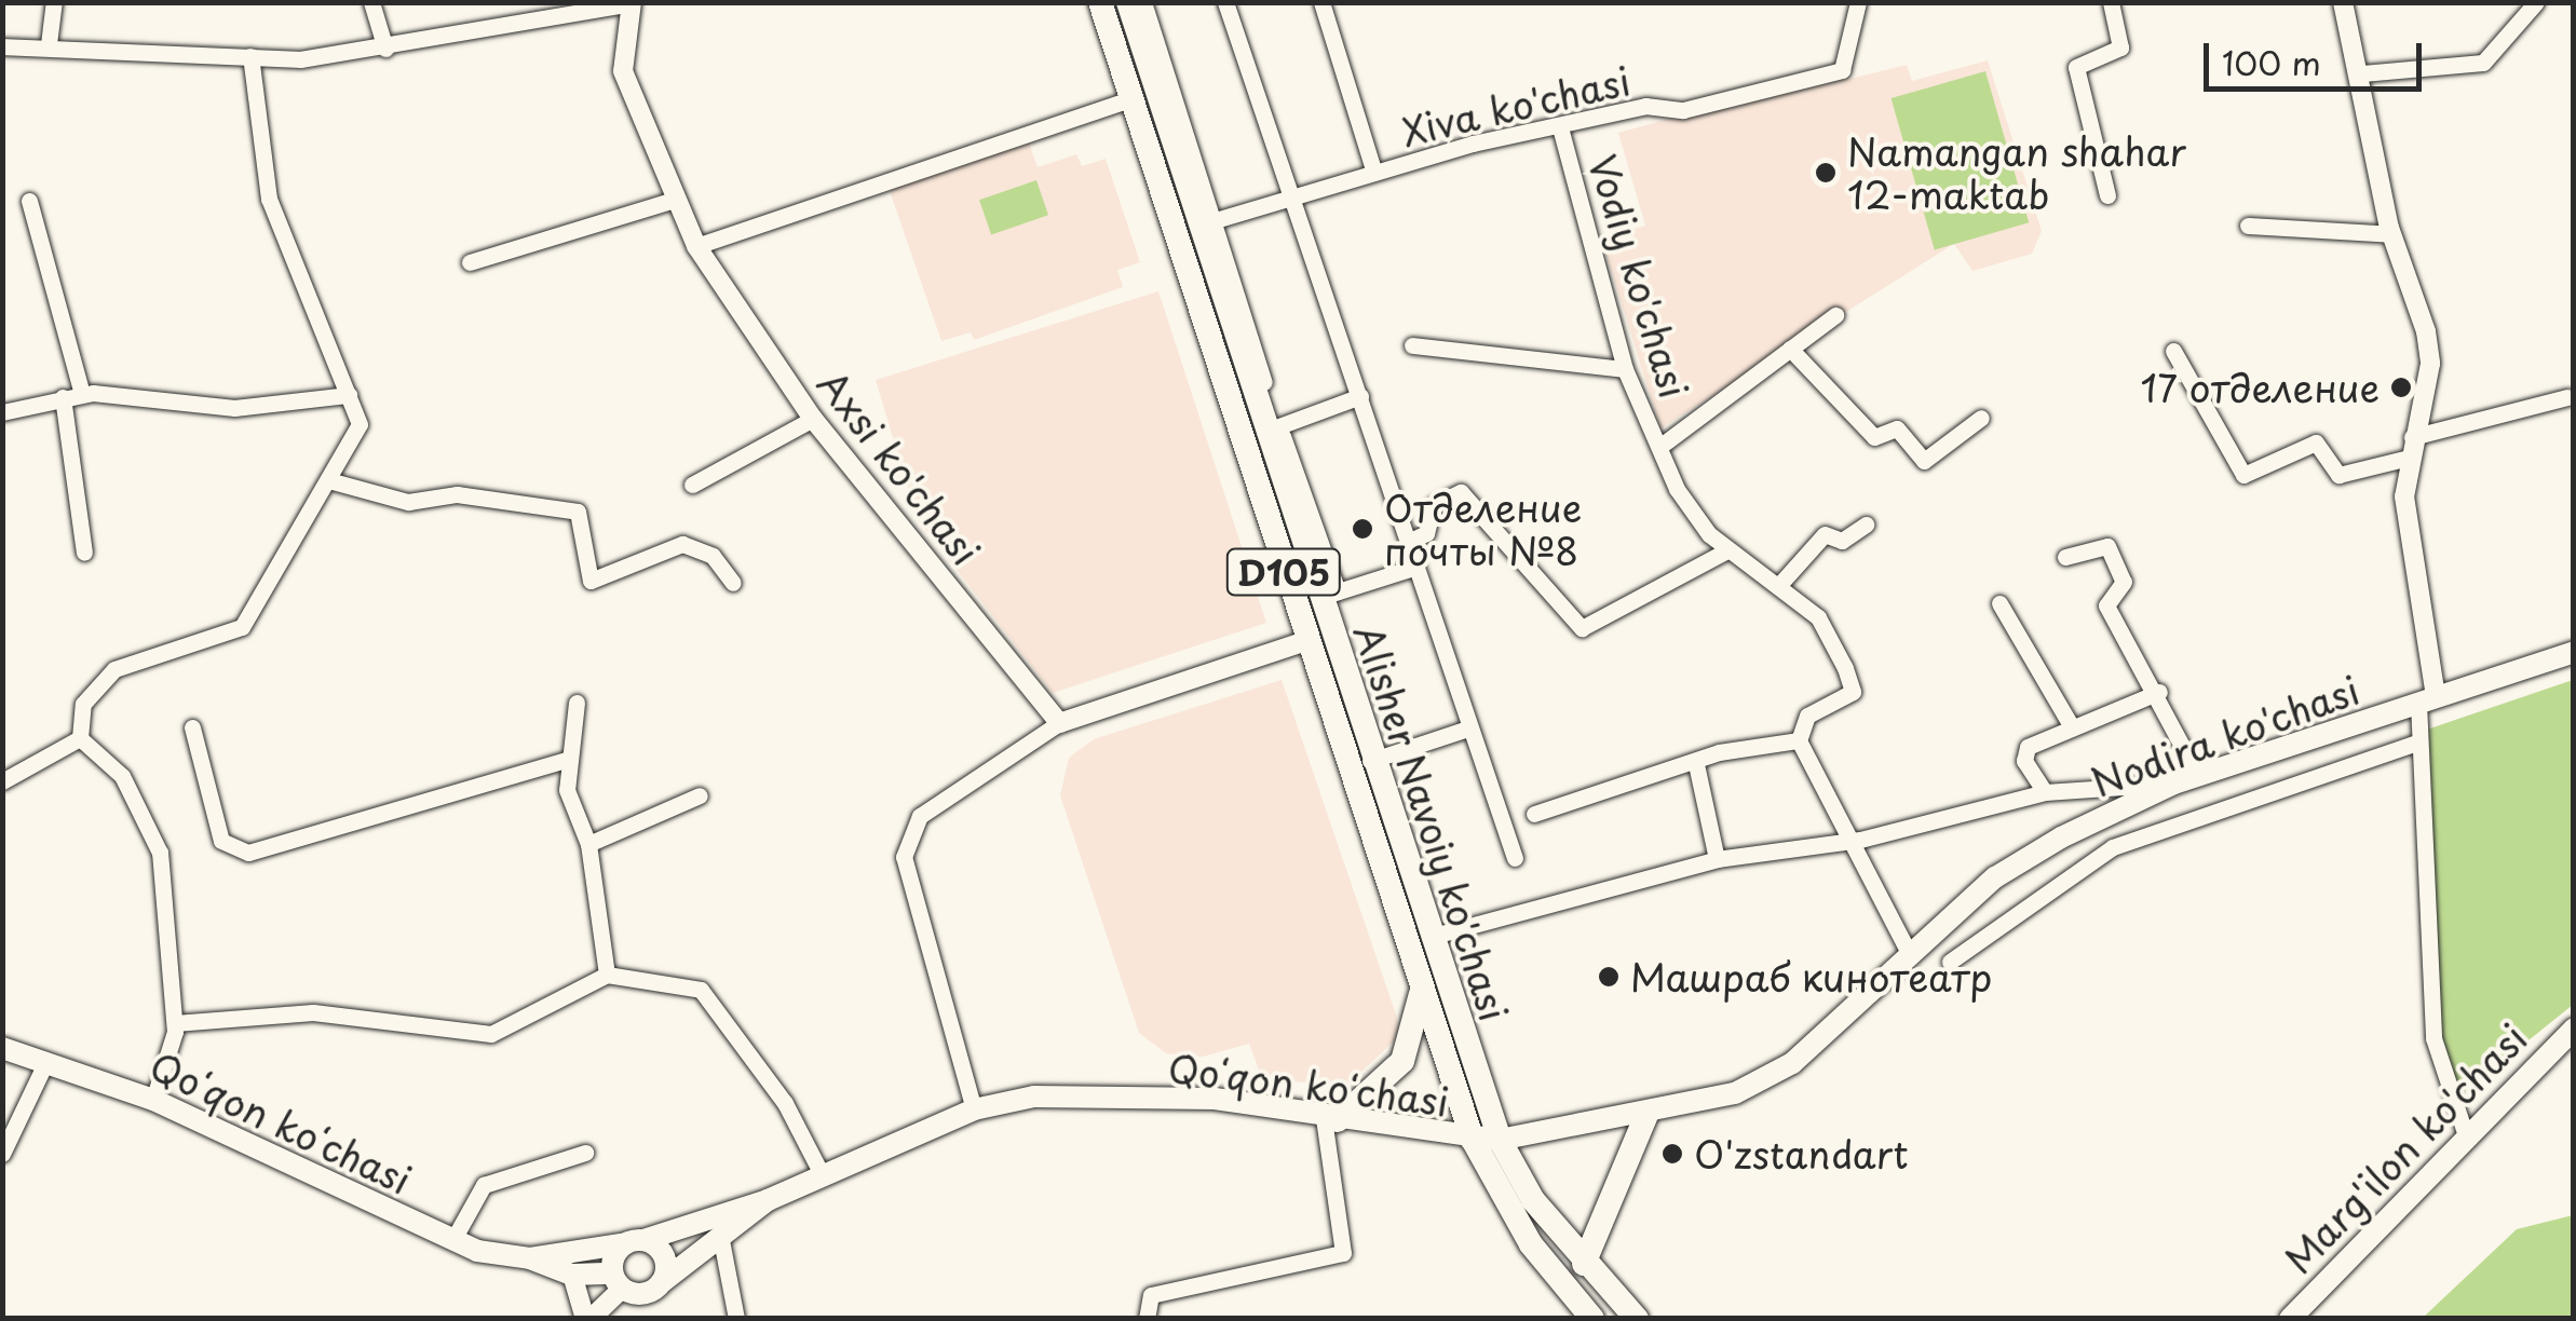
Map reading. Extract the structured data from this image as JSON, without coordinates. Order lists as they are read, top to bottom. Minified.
{"streets":{"main road":["D105","Nodira ko'chasi","Alisher Navoiy ko'chasi","Qoʻqon koʻchasi","Marg'ilon ko'chasi"],"street":["Xiva ko'chasi","Vodiy ko'chasi","Axsi ko'chasi"]},"crossings":[["Xiva ko'chasi","Vodiy ko'chasi"],["Xiva ko'chasi","Alisher Navoiy ko'chasi"],["D105","Nodira ko'chasi"],["D105","Alisher Navoiy ko'chasi"],["D105","Qoʻqon koʻchasi"],["Nodira ko'chasi","Alisher Navoiy ko'chasi"],["Nodira ko'chasi","Qoʻqon koʻchasi"],["Alisher Navoiy ko'chasi","Qoʻqon koʻchasi"]],"places":["Namangan shahar 12-maktab","17 отделение","Отделение почты №8","Машраб кинотеатр","O'zstandart"],"scale_bar":"100 m"}
